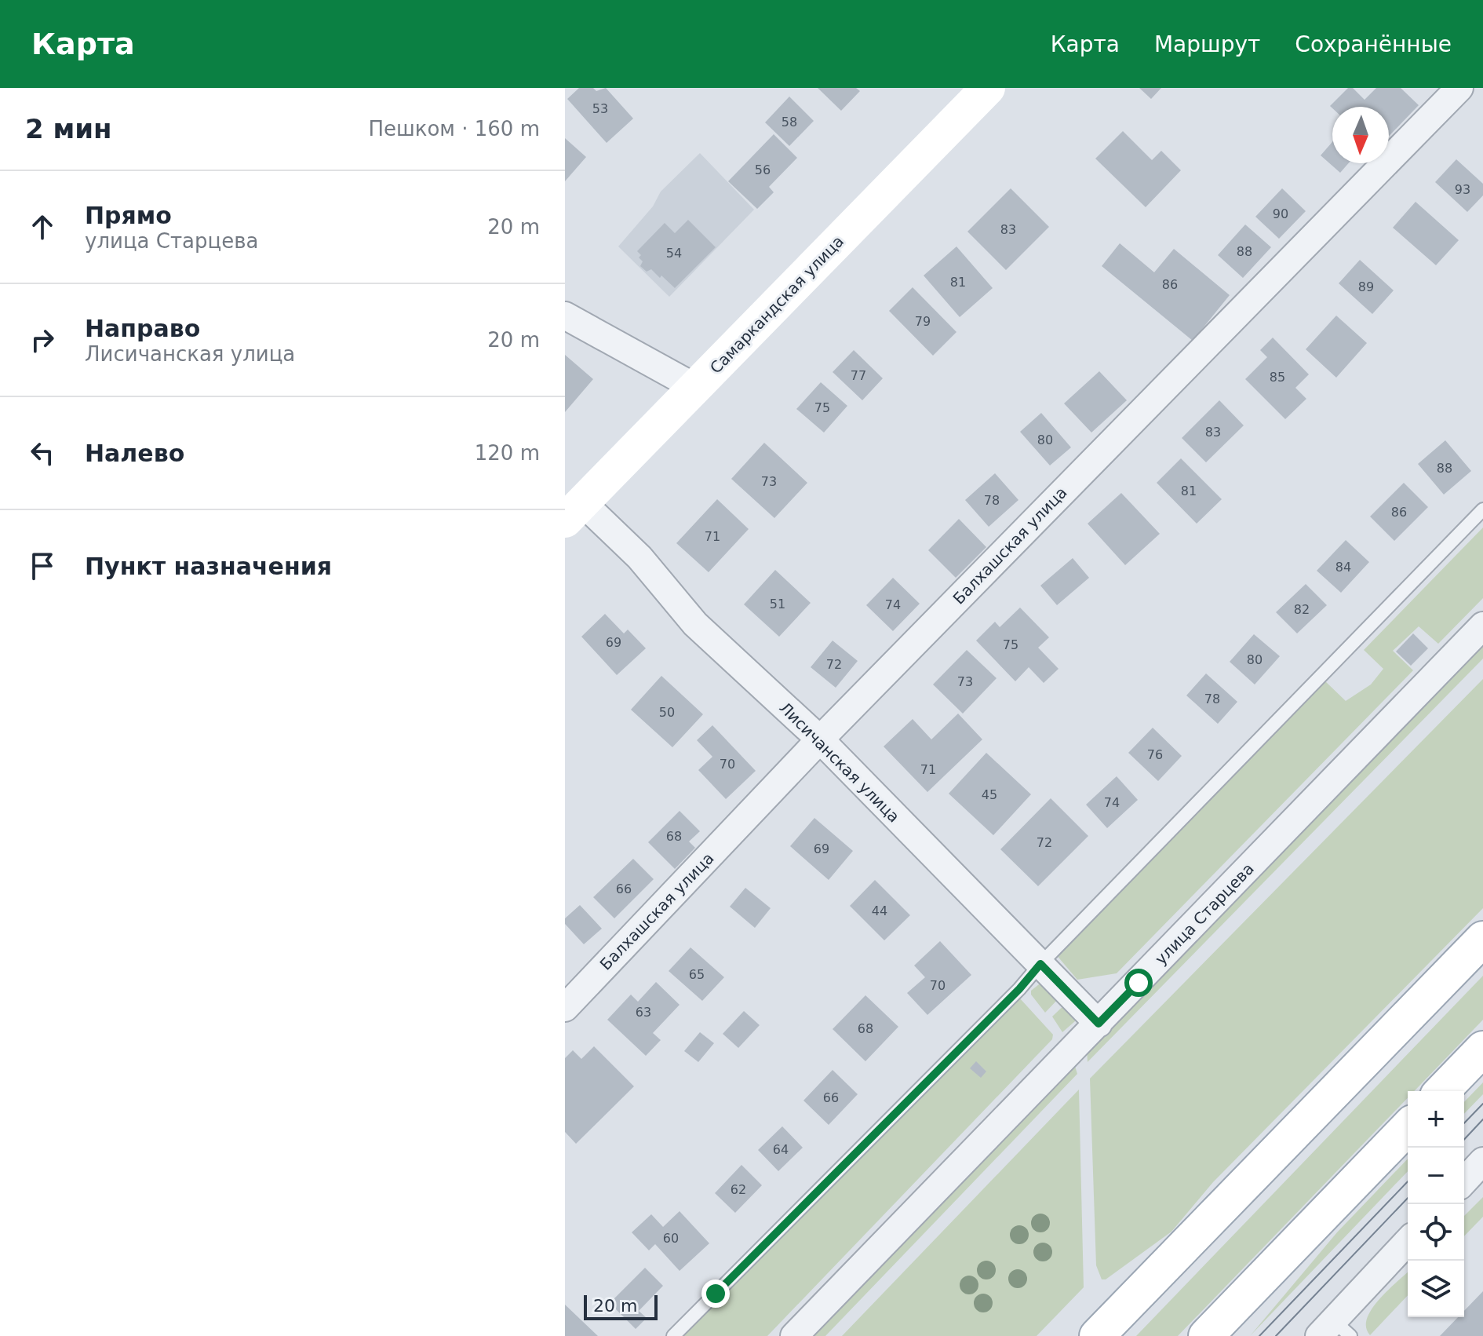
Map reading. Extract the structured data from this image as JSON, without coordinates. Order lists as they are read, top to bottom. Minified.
{"streets":{"main road":["Самаркандская улица"],"street":["Балхашская улица","Лисичанская улица","улица Старцева"]},"crossings":[["Самаркандская улица","Лисичанская улица"],["Балхашская улица","Лисичанская улица"],["Лисичанская улица","улица Старцева"]],"house_numbers":["53","58","56","93","90","83","88","54","81","86","89","79","77","85","75","83","80","88","73","81","78","86","71","84","51","74","82","69","75","80","72","73","78","50","76","70","71","45","74","68","72","69","66","44","65","70","63","68","66","64","62","60"],"scale_bar":"20 m","north":"bottom","page":{"header":"Карта","nav":["Карта","Маршрут","Сохранённые"],"heading":["2 мин","Пешком · 160 m"],"list":[["Прямо","улица Старцева","20 m"],["Направо","Лисичанская улица","20 m"],["Налево","120 m"],"Пункт назначения"],"map_buttons":["+","−"],"scale":"20 m"}}
